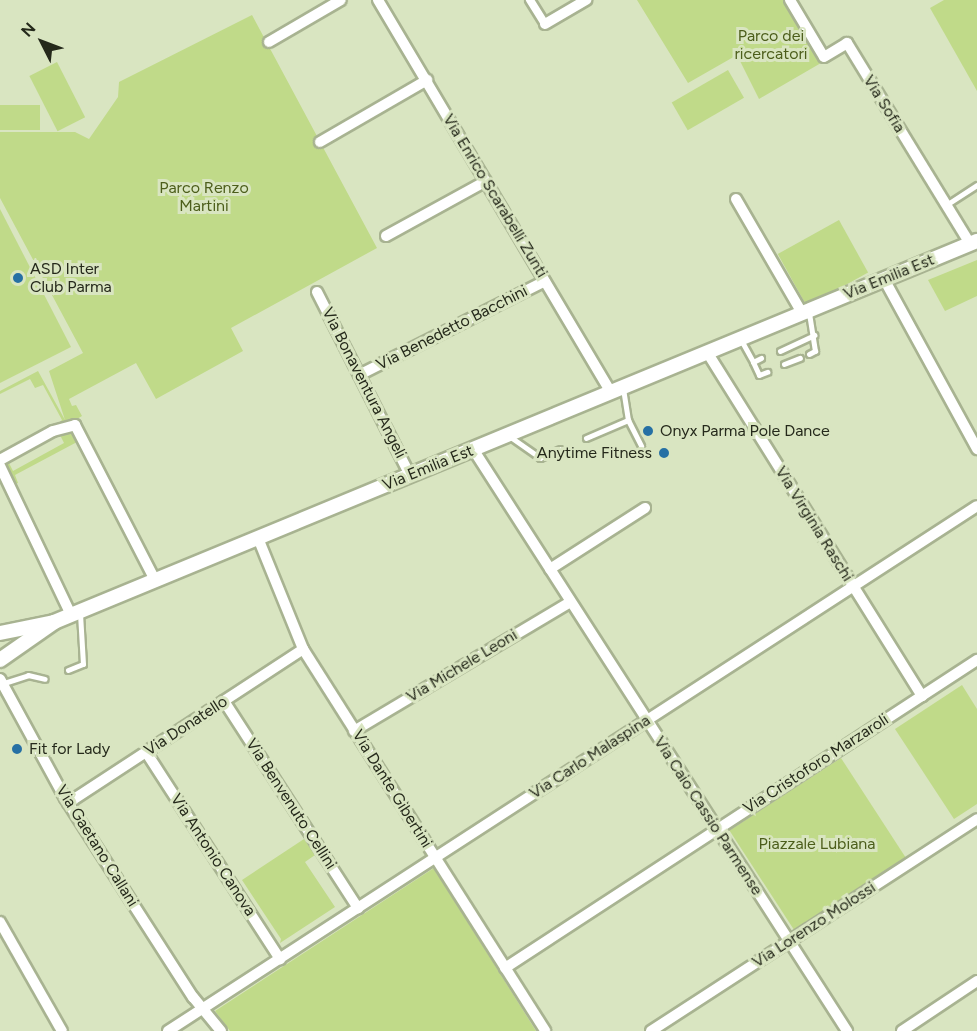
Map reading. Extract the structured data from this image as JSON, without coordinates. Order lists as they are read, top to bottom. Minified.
{"streets":{"main road":["Via Emilia Est"],"street":["Via Sofia","Via Enrico Scarabelli Zunti","Via Benedetto Bacchini","Via Bonaventura Angeli","Via Virginia Raschi","Via Michele Leoni","Via Donatello","Via Carlo Malaspina","Via Cristoforo Marzaroli","Via Dante Gibertini","Via Benvenuto Cellini","Via Caio Cassio Parmense","Via Gaetano Callani","Via Antonio Canova","Via Lorenzo Molossi"]},"crossings":[["Via Sofia","Via Emilia Est"],["Via Enrico Scarabelli Zunti","Via Emilia Est"],["Via Enrico Scarabelli Zunti","Via Benedetto Bacchini"],["Via Emilia Est","Via Bonaventura Angeli"],["Via Emilia Est","Via Virginia Raschi"],["Via Emilia Est","Via Dante Gibertini"],["Via Emilia Est","Via Caio Cassio Parmense"],["Via Benedetto Bacchini","Via Bonaventura Angeli"],["Via Virginia Raschi","Via Carlo Malaspina"],["Via Virginia Raschi","Via Cristoforo Marzaroli"],["Via Michele Leoni","Via Dante Gibertini"],["Via Michele Leoni","Via Caio Cassio Parmense"],["Via Donatello","Via Dante Gibertini"],["Via Donatello","Via Benvenuto Cellini"],["Via Donatello","Via Gaetano Callani"],["Via Donatello","Via Antonio Canova"],["Via Carlo Malaspina","Via Dante Gibertini"],["Via Carlo Malaspina","Via Benvenuto Cellini"],["Via Carlo Malaspina","Via Caio Cassio Parmense"],["Via Carlo Malaspina","Via Gaetano Callani"],["Via Carlo Malaspina","Via Antonio Canova"],["Via Cristoforo Marzaroli","Via Dante Gibertini"],["Via Cristoforo Marzaroli","Via Caio Cassio Parmense"],["Via Caio Cassio Parmense","Via Lorenzo Molossi"]],"parks":["Parco dei ricercatori","Parco Renzo Martini","Piazzale Lubiana"],"places":["ASD Inter Club Parma","Onyx Parma Pole Dance","Anytime Fitness","Fit for Lady"],"north":"top left"}
